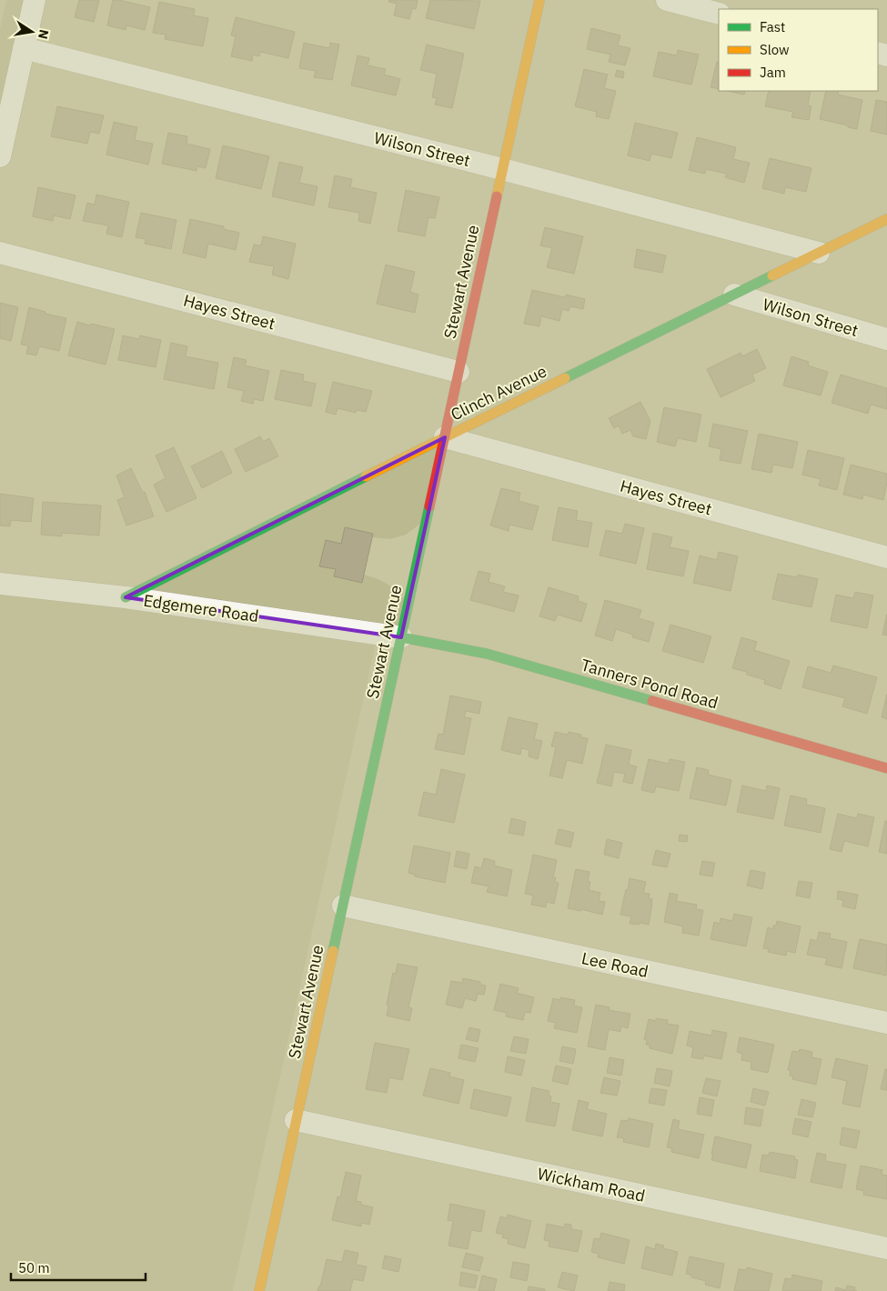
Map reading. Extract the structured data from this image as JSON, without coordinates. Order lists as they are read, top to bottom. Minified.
{"streets":{"street":["Wilson Street","Stewart Avenue","Hayes Street","Clinch Avenue","Edgemere Road","Tanners Pond Road","Lee Road","Wickham Road"]},"crossings":[["Wilson Street","Stewart Avenue"],["Wilson Street","Clinch Avenue"],["Stewart Avenue","Hayes Street"],["Stewart Avenue","Clinch Avenue"],["Stewart Avenue","Edgemere Road"],["Stewart Avenue","Tanners Pond Road"],["Stewart Avenue","Lee Road"],["Stewart Avenue","Wickham Road"],["Hayes Street","Clinch Avenue"],["Clinch Avenue","Edgemere Road"],["Edgemere Road","Tanners Pond Road"]],"legend":["Fast","Slow","Jam"],"scale_bar":"50 m","north":"right"}
